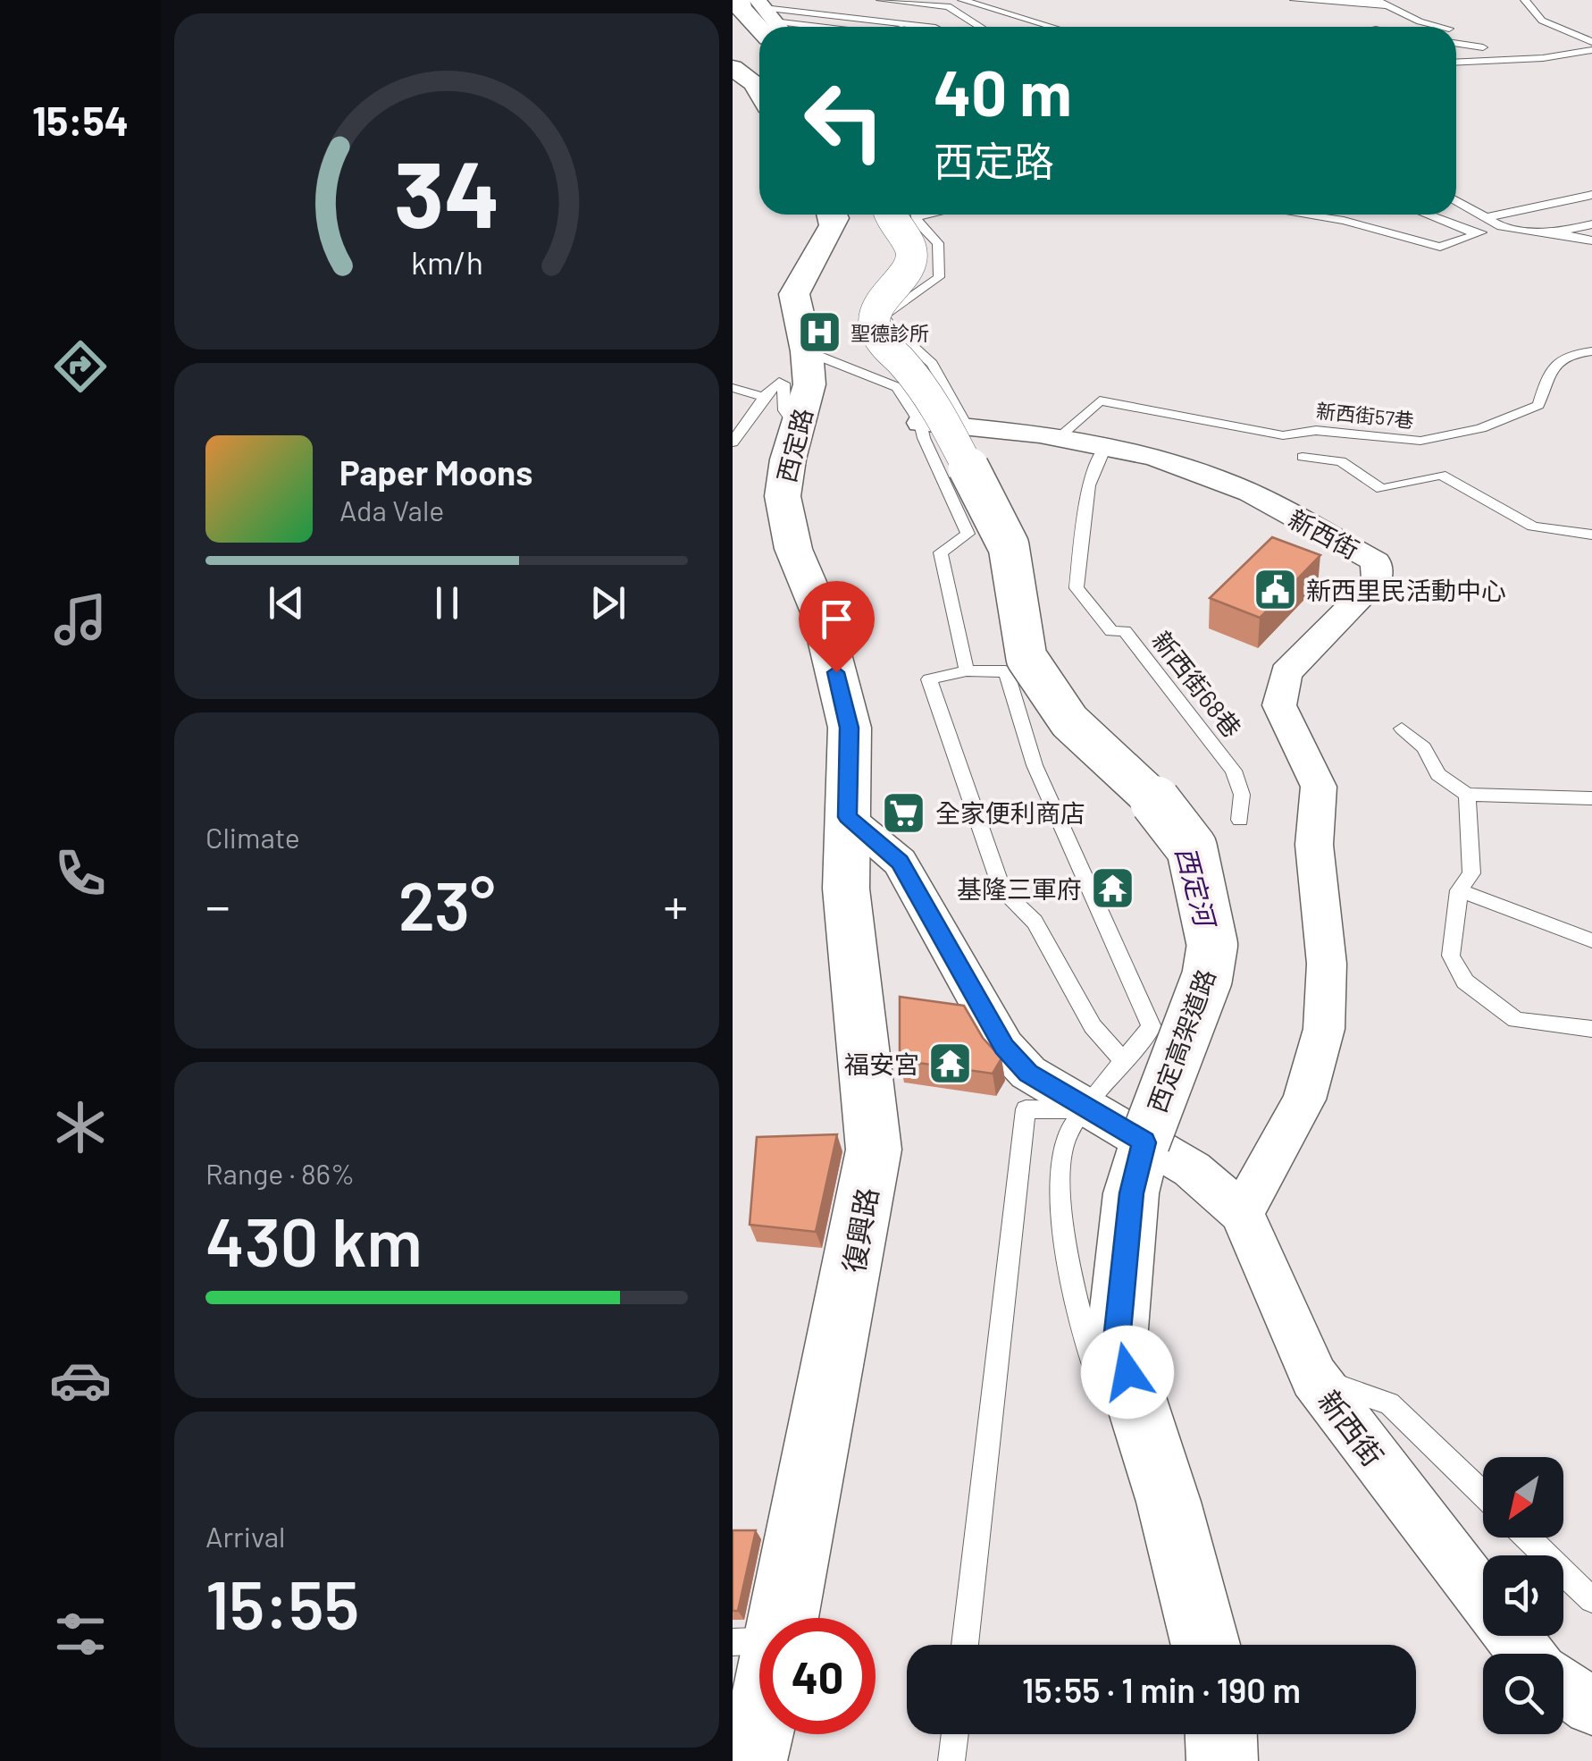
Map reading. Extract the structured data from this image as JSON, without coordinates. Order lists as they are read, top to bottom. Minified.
{"streets":{"street":["西定路","新西街","西定高架道路","復興路"],"lane":["新西街57巷","新西街68巷"]},"crossings":[["新西街57巷","新西街"],["西定路","復興路"],["新西街","新西街68巷"],["新西街","西定高架道路"]],"water":["西定河"],"places":{"hospital":["聖德診所"],"public building":["新西里民活動中心"],"supermarket":["全家便利商店"],"temple":["基隆三軍府","福安宮"]},"north":"bottom left","page":{"tabs":"15:54","turn":["40 m","西定路"],"song":["Paper Moons","Ada Vale"],"tile":["Climate",["Range · 86%","430 km"],["Arrival","15:55"]],"heat":["−","23°","+"],"limit":"40","trip":"15:55 · 1 min · 190 m","gauge":["34","km/h"]}}
